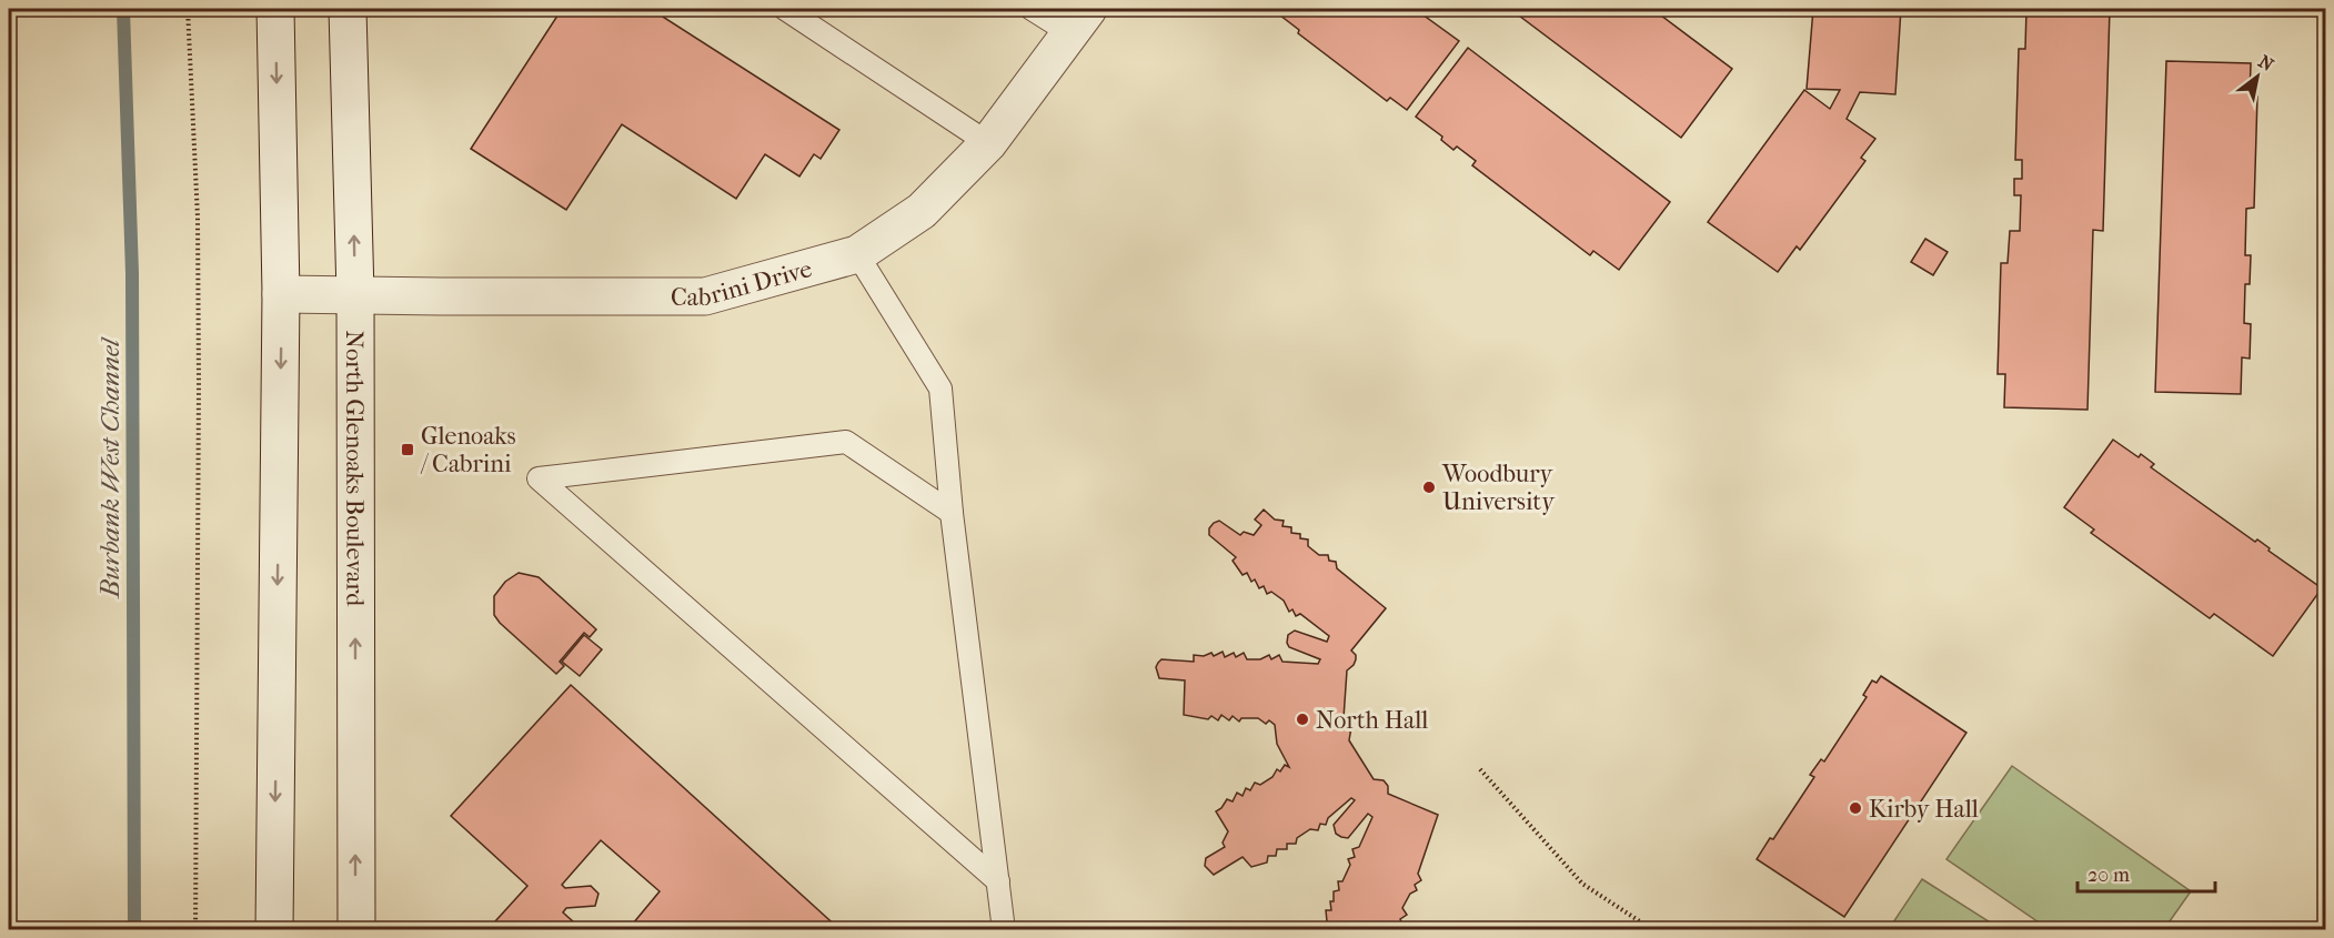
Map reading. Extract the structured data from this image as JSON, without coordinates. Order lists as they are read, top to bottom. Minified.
{"streets":{"main road":["Cabrini Drive","North Glenoaks Boulevard"]},"crossings":[["Cabrini Drive","North Glenoaks Boulevard"]],"water":["Burbank West Channel"],"places":{"transit":["Glenoaks / Cabrini"],"other":["Woodbury University","North Hall","Kirby Hall"]},"scale_bar":"20 m","north":"top right"}
